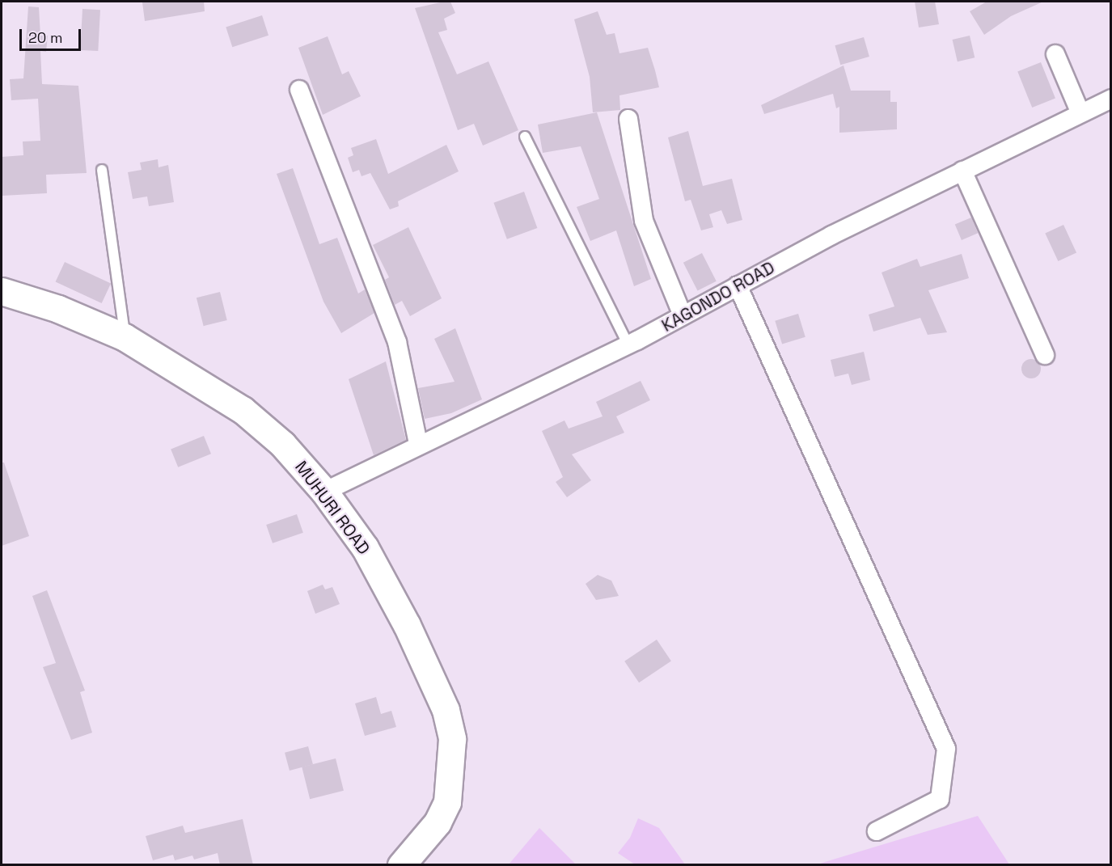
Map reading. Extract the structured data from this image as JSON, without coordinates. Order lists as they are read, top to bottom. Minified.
{"streets":{"main road":["MUHURI ROAD"],"street":["KAGONDO ROAD"]},"crossings":[["KAGONDO ROAD","MUHURI ROAD"]],"scale_bar":"20 m"}
